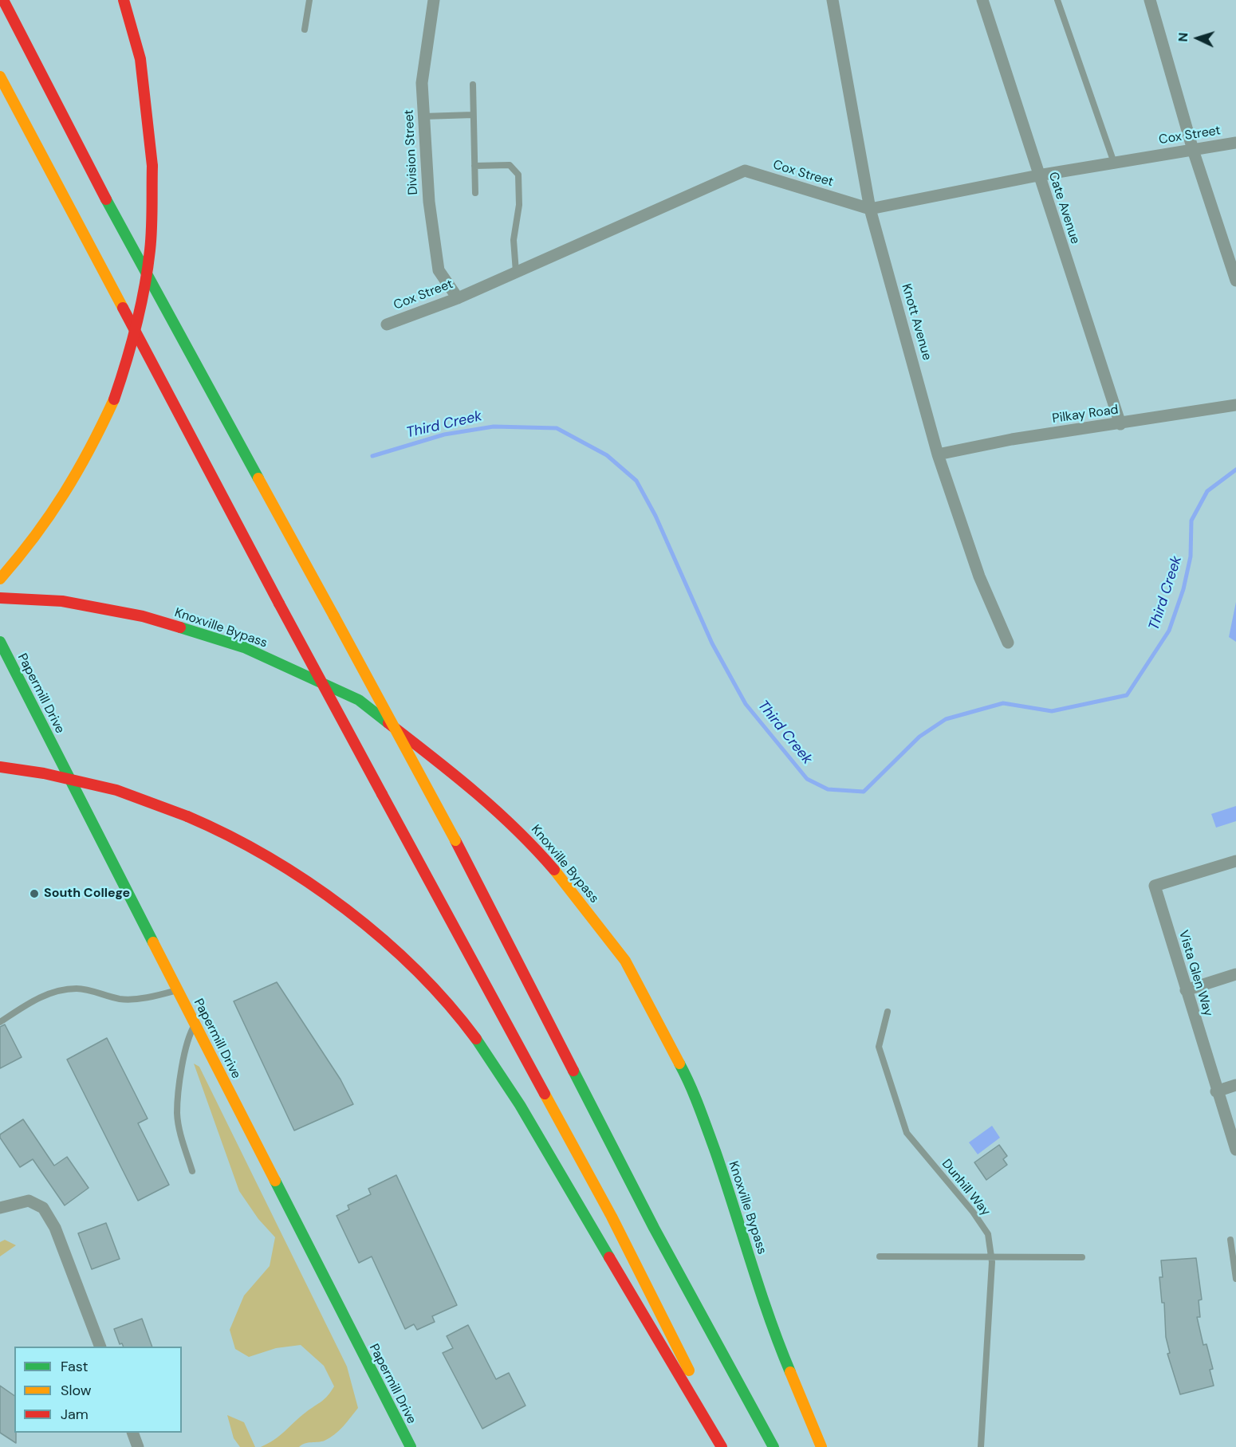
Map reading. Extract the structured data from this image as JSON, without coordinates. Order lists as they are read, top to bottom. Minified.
{"streets":{"main road":["Knoxville Bypass","Papermill Drive"],"street":["Cox Street","Division Street","Cate Avenue","Knott Avenue","Pilkay Road","Vista Glen Way"],"lane":["Dunhill Way"]},"crossings":[["Cox Street","Division Street"],["Cox Street","Cate Avenue"],["Cox Street","Knott Avenue"],["Cate Avenue","Pilkay Road"],["Knott Avenue","Pilkay Road"]],"water":["Third Creek"],"places":["South College"],"legend":["Fast","Slow","Jam"],"north":"left"}
